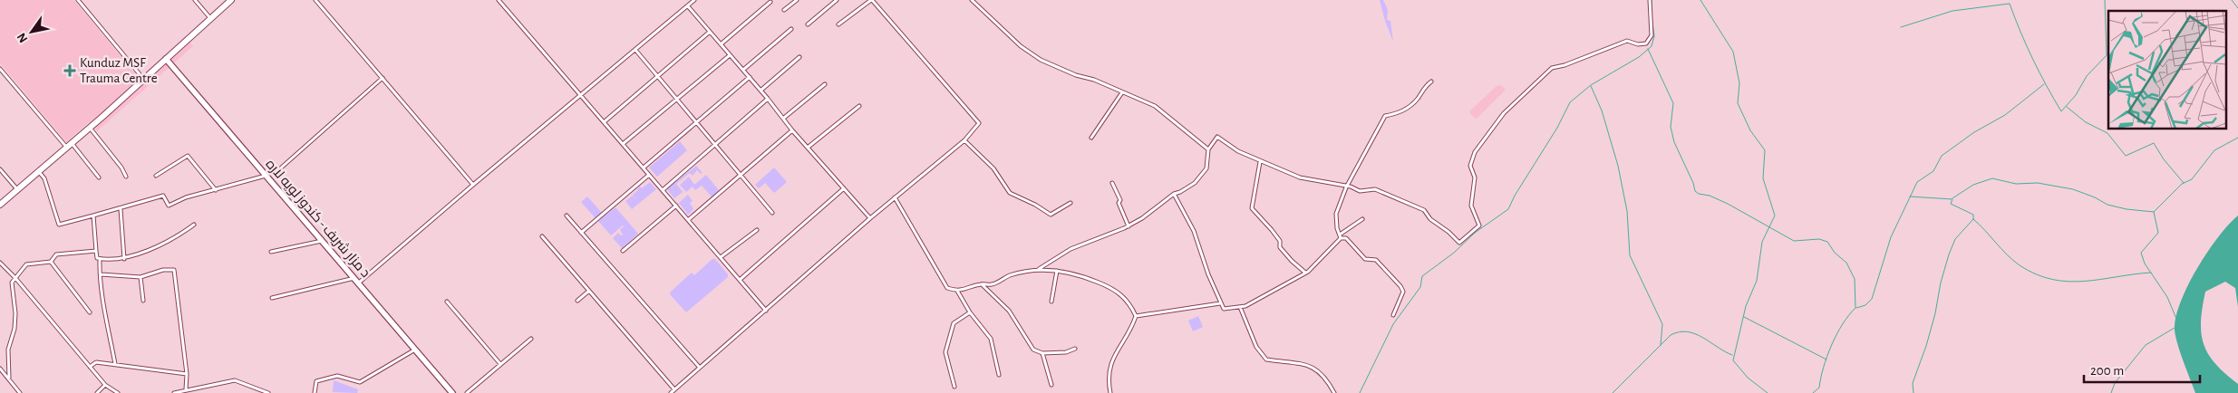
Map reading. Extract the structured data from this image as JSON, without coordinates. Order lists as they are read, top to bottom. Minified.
{"streets":{"main road":["د مزار شریف - کندوز لویه لاره"]},"places":{"health":["Kunduz MSF Trauma Centre"]},"scale_bar":"200 m","north":"bottom left"}
